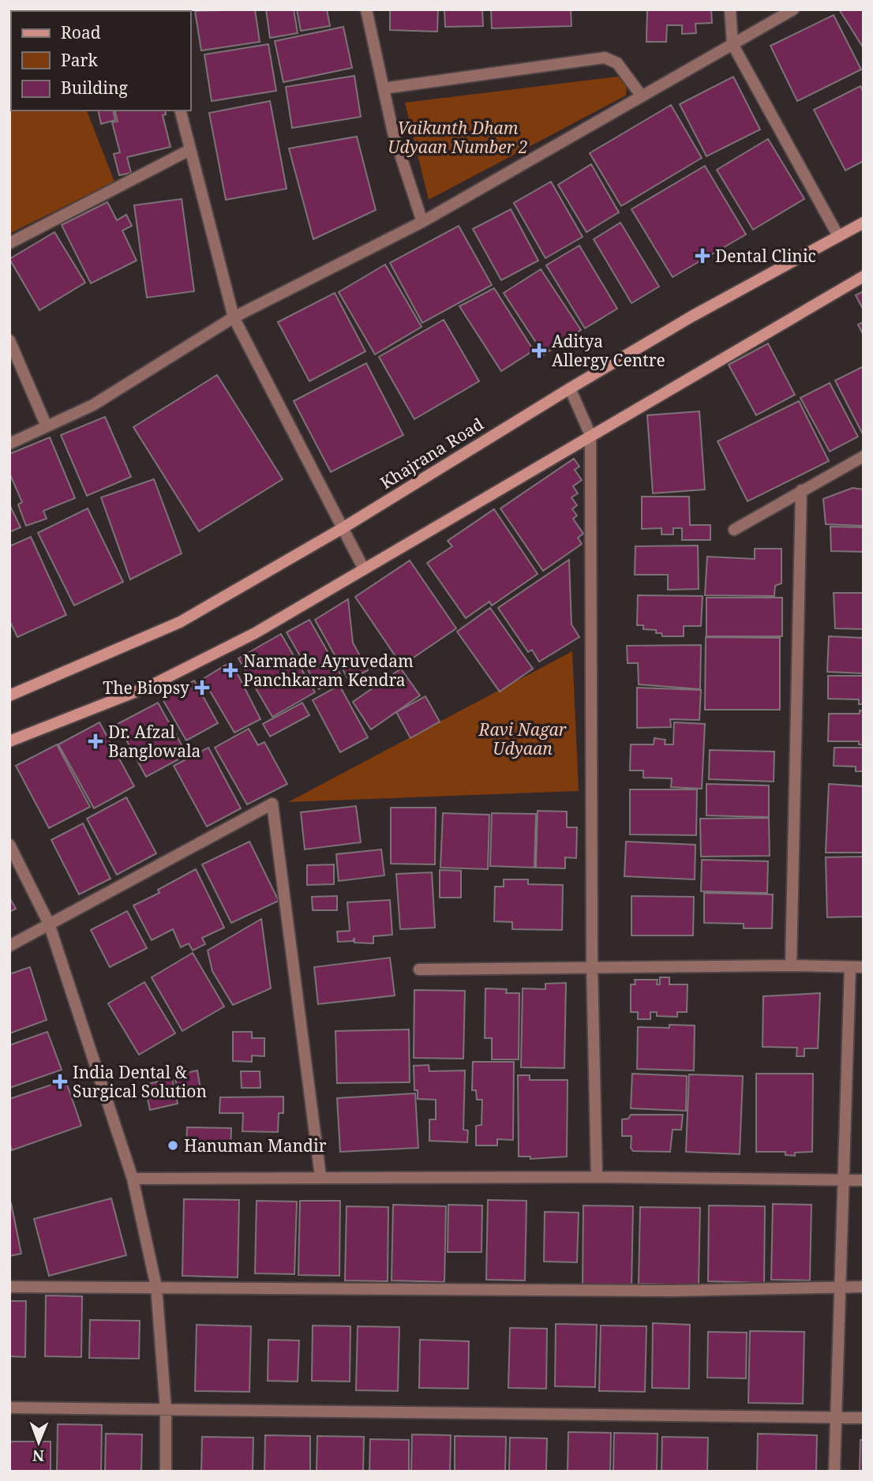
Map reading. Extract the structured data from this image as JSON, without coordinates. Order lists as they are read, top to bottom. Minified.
{"streets":{"main road":["Khajrana Road"]},"parks":["Vaikunth Dham Udyaan Number 2","Ravi Nagar Udyaan"],"places":{"health":["Dental Clinic","Aditya Allergy Centre","Narmade Ayruvedam Panchkaram Kendra","The Biopsy","Dr. Afzal Banglowala","India Dental & Surgical Solution"],"other":["Hanuman Mandir"]},"legend":["Road","Park","Building"],"north":"bottom"}
